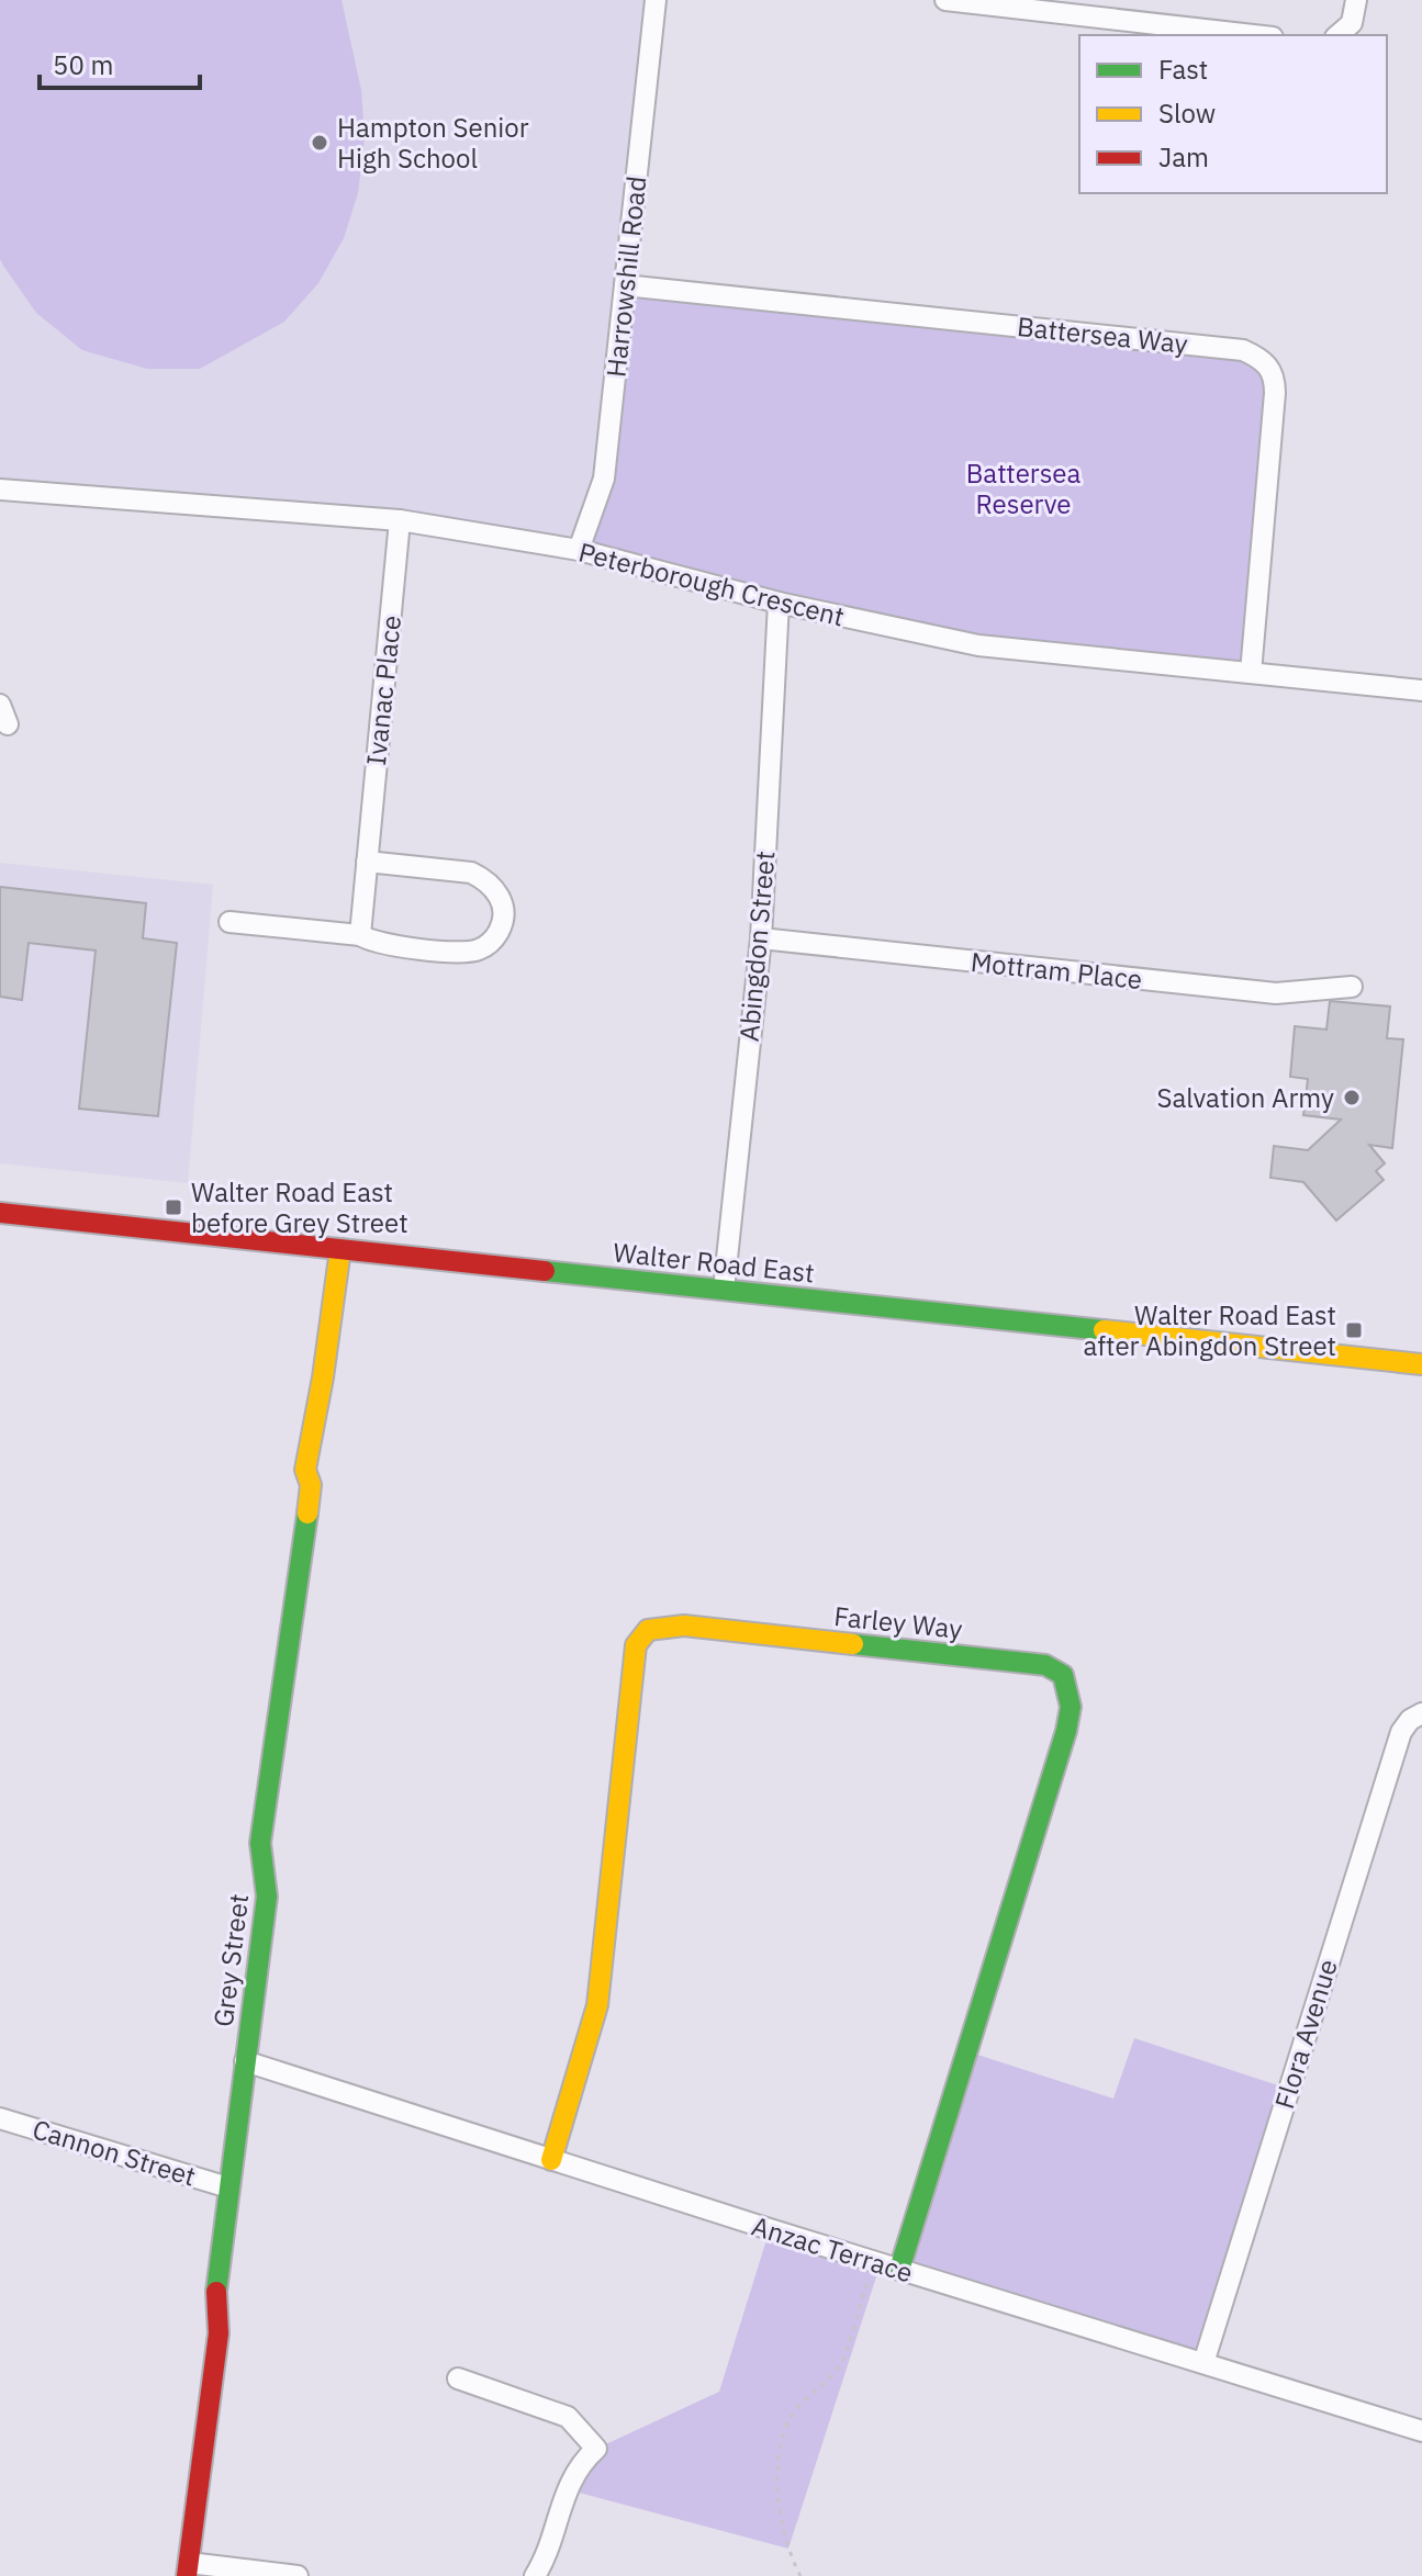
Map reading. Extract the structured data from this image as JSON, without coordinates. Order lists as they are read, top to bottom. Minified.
{"streets":{"street":["Harrowshill Road","Battersea Way","Peterborough Crescent","Ivanac Place","Abingdon Street","Mottram Place","Walter Road East","Farley Way","Grey Street","Flora Avenue","Cannon Street","Anzac Terrace"]},"crossings":[["Harrowshill Road","Battersea Way"],["Harrowshill Road","Peterborough Crescent"],["Battersea Way","Peterborough Crescent"],["Peterborough Crescent","Ivanac Place"],["Peterborough Crescent","Abingdon Street"],["Abingdon Street","Mottram Place"],["Abingdon Street","Walter Road East"],["Walter Road East","Grey Street"],["Farley Way","Anzac Terrace"],["Grey Street","Cannon Street"],["Grey Street","Anzac Terrace"],["Flora Avenue","Anzac Terrace"]],"parks":["Battersea Reserve"],"places":{"other":["Hampton Senior High School","Salvation Army"],"transit":["Walter Road East before Grey Street","Walter Road East after Abingdon Street"]},"legend":["Fast","Slow","Jam"],"scale_bar":"50 m"}
